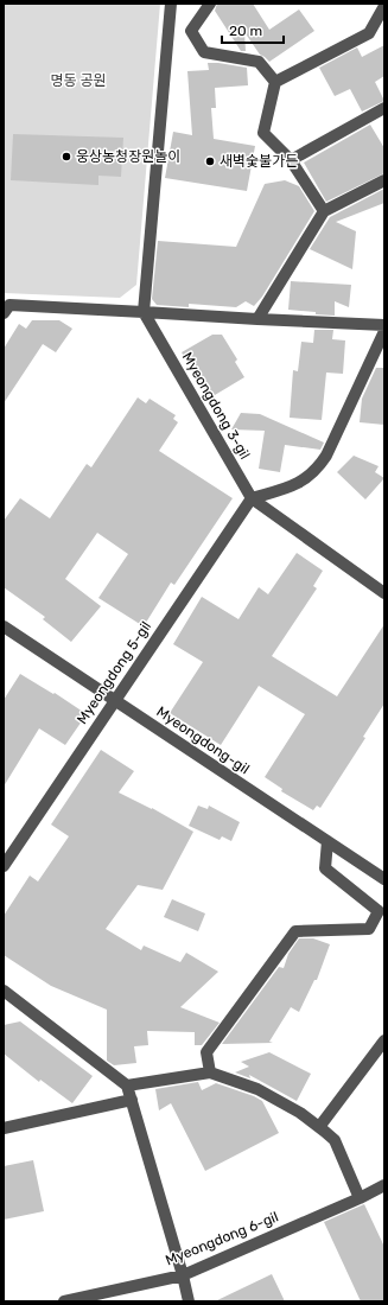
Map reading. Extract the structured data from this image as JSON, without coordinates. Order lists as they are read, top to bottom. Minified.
{"streets":{"street":["Myeongdong 3-gil","Myeongdong 5-gil","Myeongdong-gil","Myeongdong 6-gil"]},"crossings":[["Myeongdong 3-gil","Myeongdong 5-gil"],["Myeongdong 5-gil","Myeongdong-gil"]],"parks":["명동 공원"],"places":["웅상농청장원놀이","새벽숯불가든"],"scale_bar":"20 m"}
